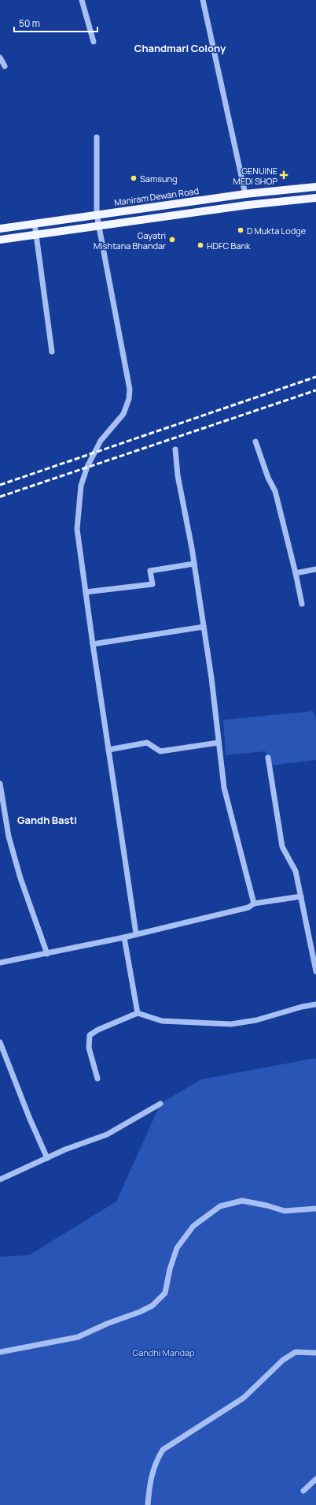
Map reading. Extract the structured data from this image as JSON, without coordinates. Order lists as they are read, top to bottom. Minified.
{"streets":{"main road":["Maniram Dewan Road"]},"districts":["Chandmari Colony","Gandh Basti"],"parks":["Gandhi Mandap"],"places":{"health":["GENUINE MEDI SHOP"],"other":["Samsung","D Mukta Lodge","Gayatri Mishtana Bhandar","HDFC Bank"]},"scale_bar":"50 m"}
